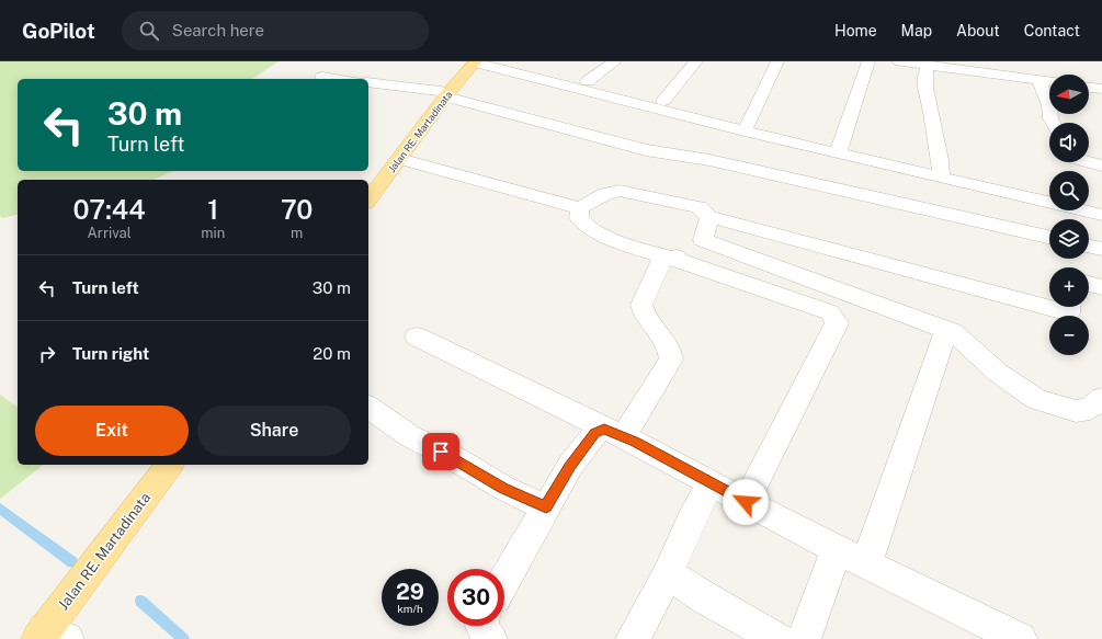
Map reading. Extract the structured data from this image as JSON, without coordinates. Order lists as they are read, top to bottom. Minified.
{"streets":{"main road":["Jalan RE. Martadinata"]},"north":"left","page":{"header":"GoPilot","search":"Search here","nav":["Home","Map","About","Contact"],"map_buttons":["+","−"],"turn":["30 m","Turn left"],"eta":["07:44","Arrival","1","min","70","m"],"list":[{"name":"Turn left","value":"30 m"},{"name":"Turn right","value":"20 m"}],"buttons":["Exit","Share"],"speed":"29 km/h","limit":"30"}}
